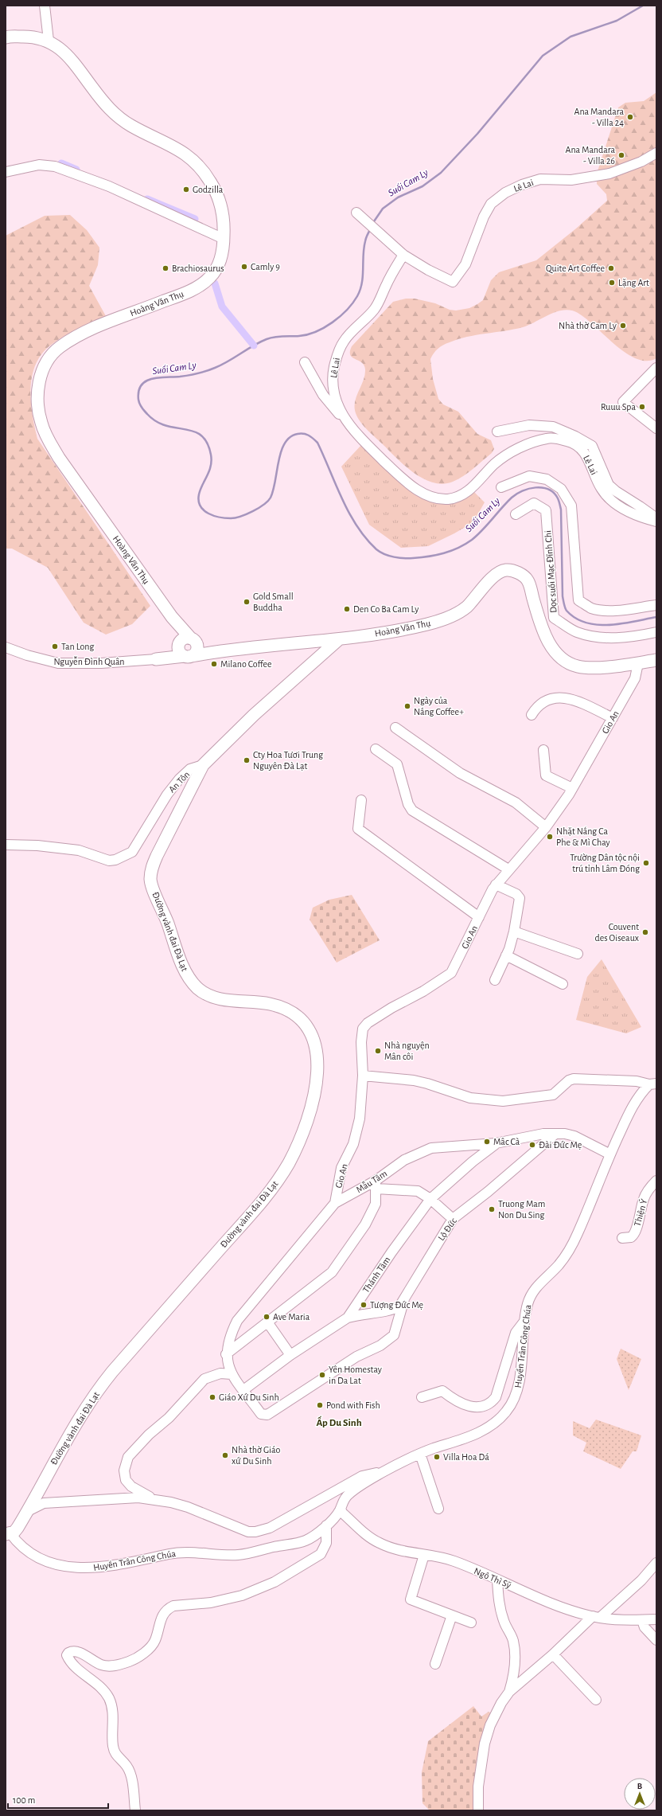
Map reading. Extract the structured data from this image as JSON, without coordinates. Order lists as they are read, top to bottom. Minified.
{"streets":{"main road":["Hoàng Văn Thụ","An Tôn","Đường vành đai Đà Lạt"],"street":["Lê Lai","Dọc suối Mạc Đĩnh Chi","Nguyễn Đình Quân","Gio An","Mẫu Tâm","Thiện Ý","Lộ Đức","Thánh Tâm","Huyền Trân Công Chúa","Ngô Thì Sỹ"]},"crossings":[["Hoàng Văn Thụ","Nguyễn Đình Quân"],["Hoàng Văn Thụ","Gio An"],["Hoàng Văn Thụ","An Tôn"],["Gio An","Mẫu Tâm"],["An Tôn","Đường vành đai Đà Lạt"],["Đường vành đai Đà Lạt","Huyền Trân Công Chúa"],["Mẫu Tâm","Lộ Đức"],["Mẫu Tâm","Thánh Tâm"],["Mẫu Tâm","Huyền Trân Công Chúa"],["Lộ Đức","Thánh Tâm"],["Huyền Trân Công Chúa","Ngô Thì Sỹ"]],"districts":["Ấp Du Sinh"],"water":["Suối Cam Ly"],"places":["Ana Mandara - Villa 24","Ana Mandara - Villa 26","Godzilla","Camly 9","Brachiosaurus","Quite Art Coffee","Lặng Art","Nhà thờ Cam Ly","Ruuu Spa","Gold Small Buddha","Den Co Ba Cam Ly","Tan Long","Milano Coffee","Ngày của Nắng Coffee+","Cty Hoa Tươi Trung Nguyên Đà Lạt","Nhặt Nắng Ca Phe & Mì Chay","Trường Dân tộc nội trú tỉnh Lâm Đồng","Couvent des Oiseaux","Nhà nguyện Mân côi","Mâc Cà","Đài Đức Mẹ","Truong Mam Non Du Sing","Tượng Đức Mẹ","Ave Maria","Yên Homestay in Da Lat","Giáo Xứ Du Sinh","Pond with Fish","Nhà thờ Giáo xứ Du Sinh","Villa Hoa Dá"],"scale_bar":"100 m","north":"top"}
